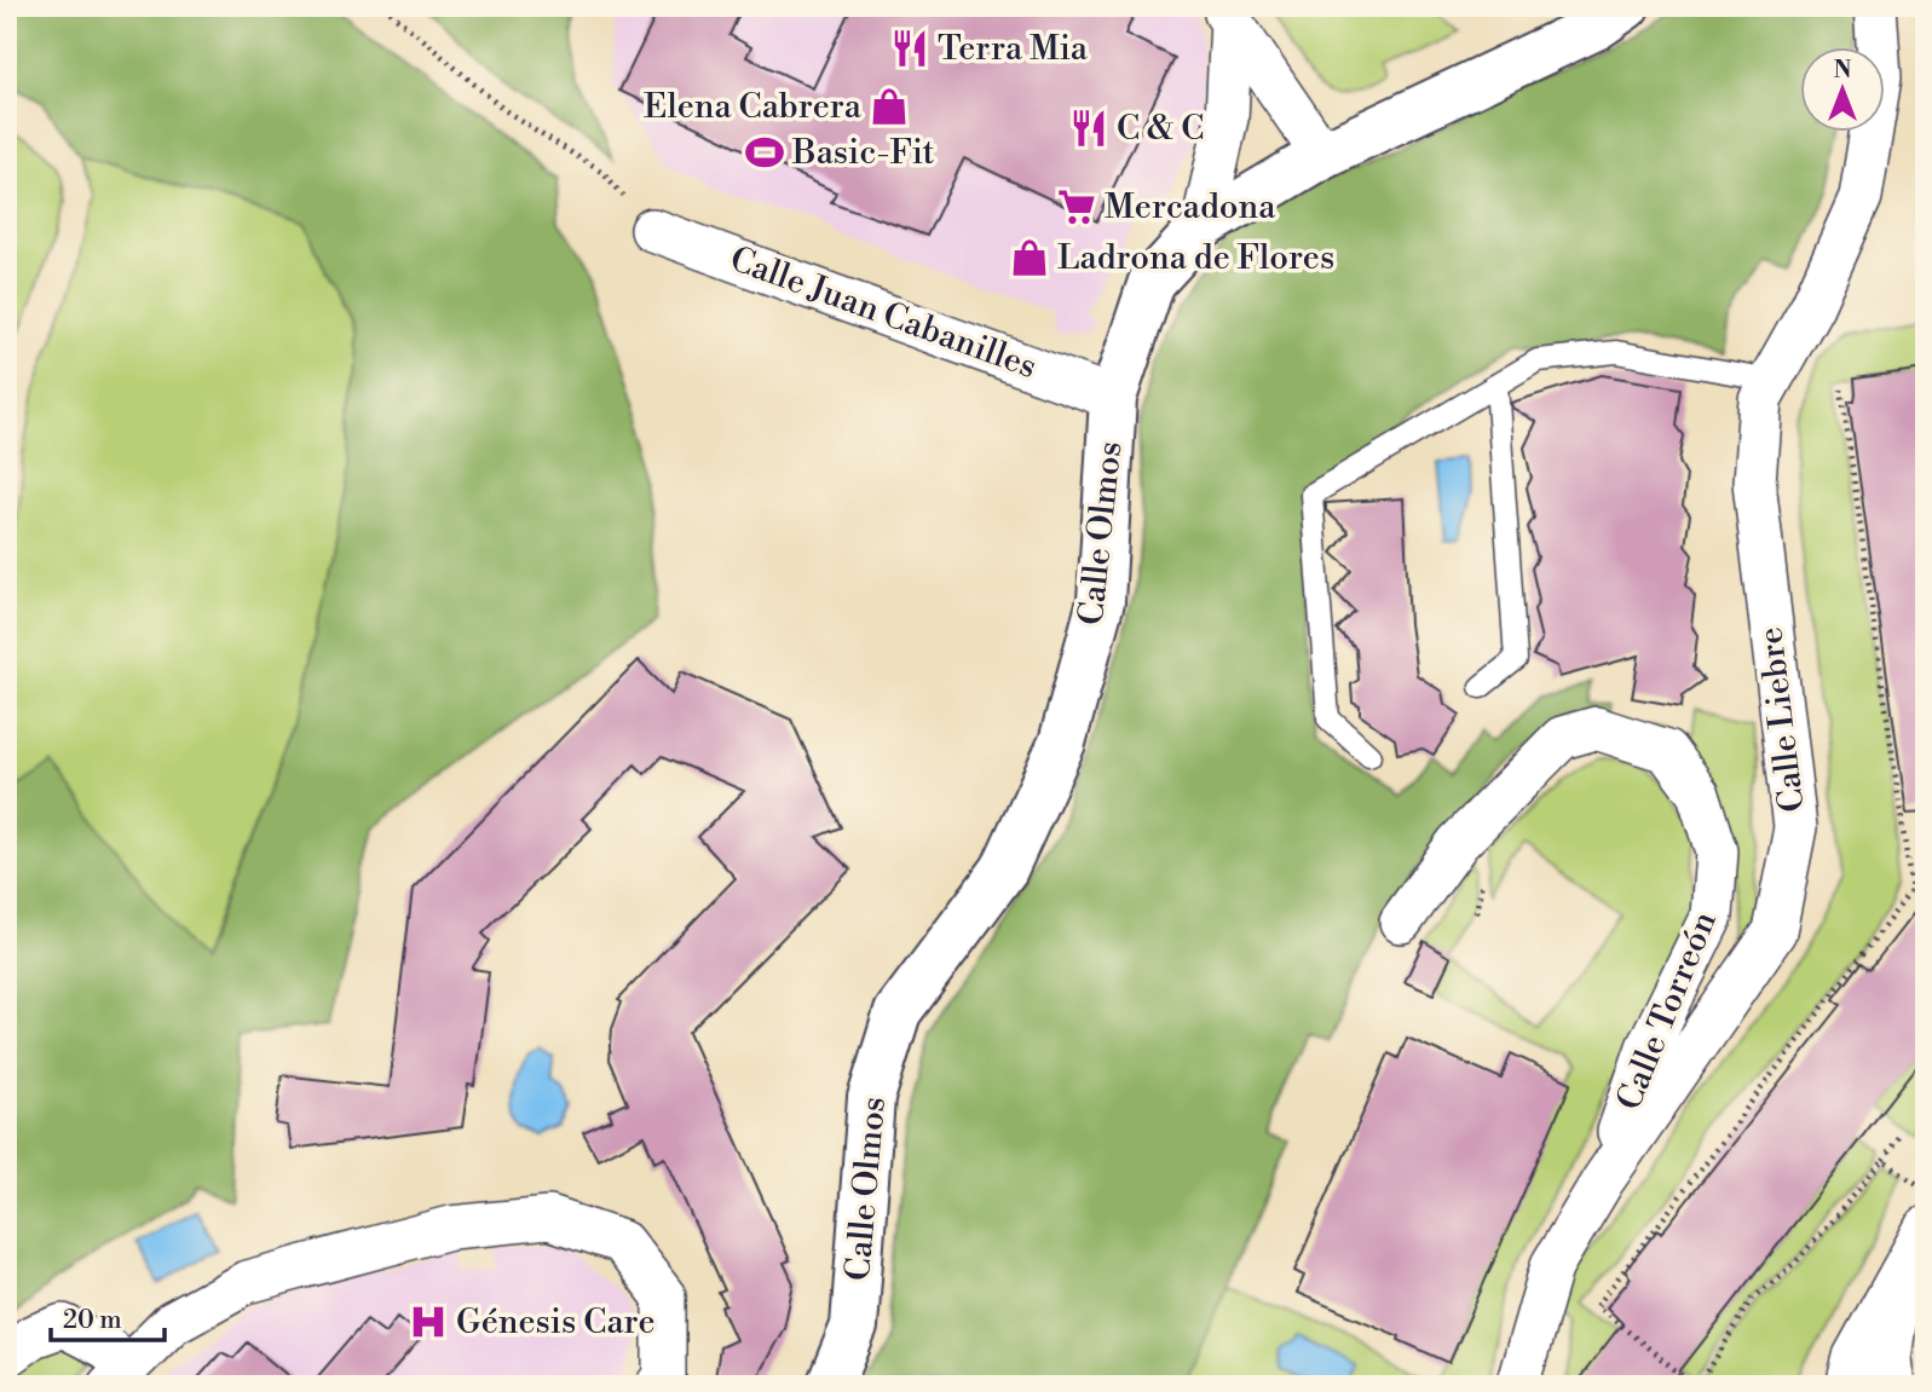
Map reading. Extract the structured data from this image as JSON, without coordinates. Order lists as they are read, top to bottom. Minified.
{"streets":{"street":["Calle Juan Cabanilles","Calle Olmos","Calle Liebre","Calle Torreón"]},"crossings":[["Calle Juan Cabanilles","Calle Olmos"],["Calle Liebre","Calle Torreón"]],"places":{"restaurant":["Terra Mia","C & C"],"shop":["Elena Cabrera","Ladrona de Flores"],"sports":["Basic-Fit"],"supermarket":["Mercadona"],"hospital":["Génesis Care"]},"scale_bar":"20 m","north":"top"}
